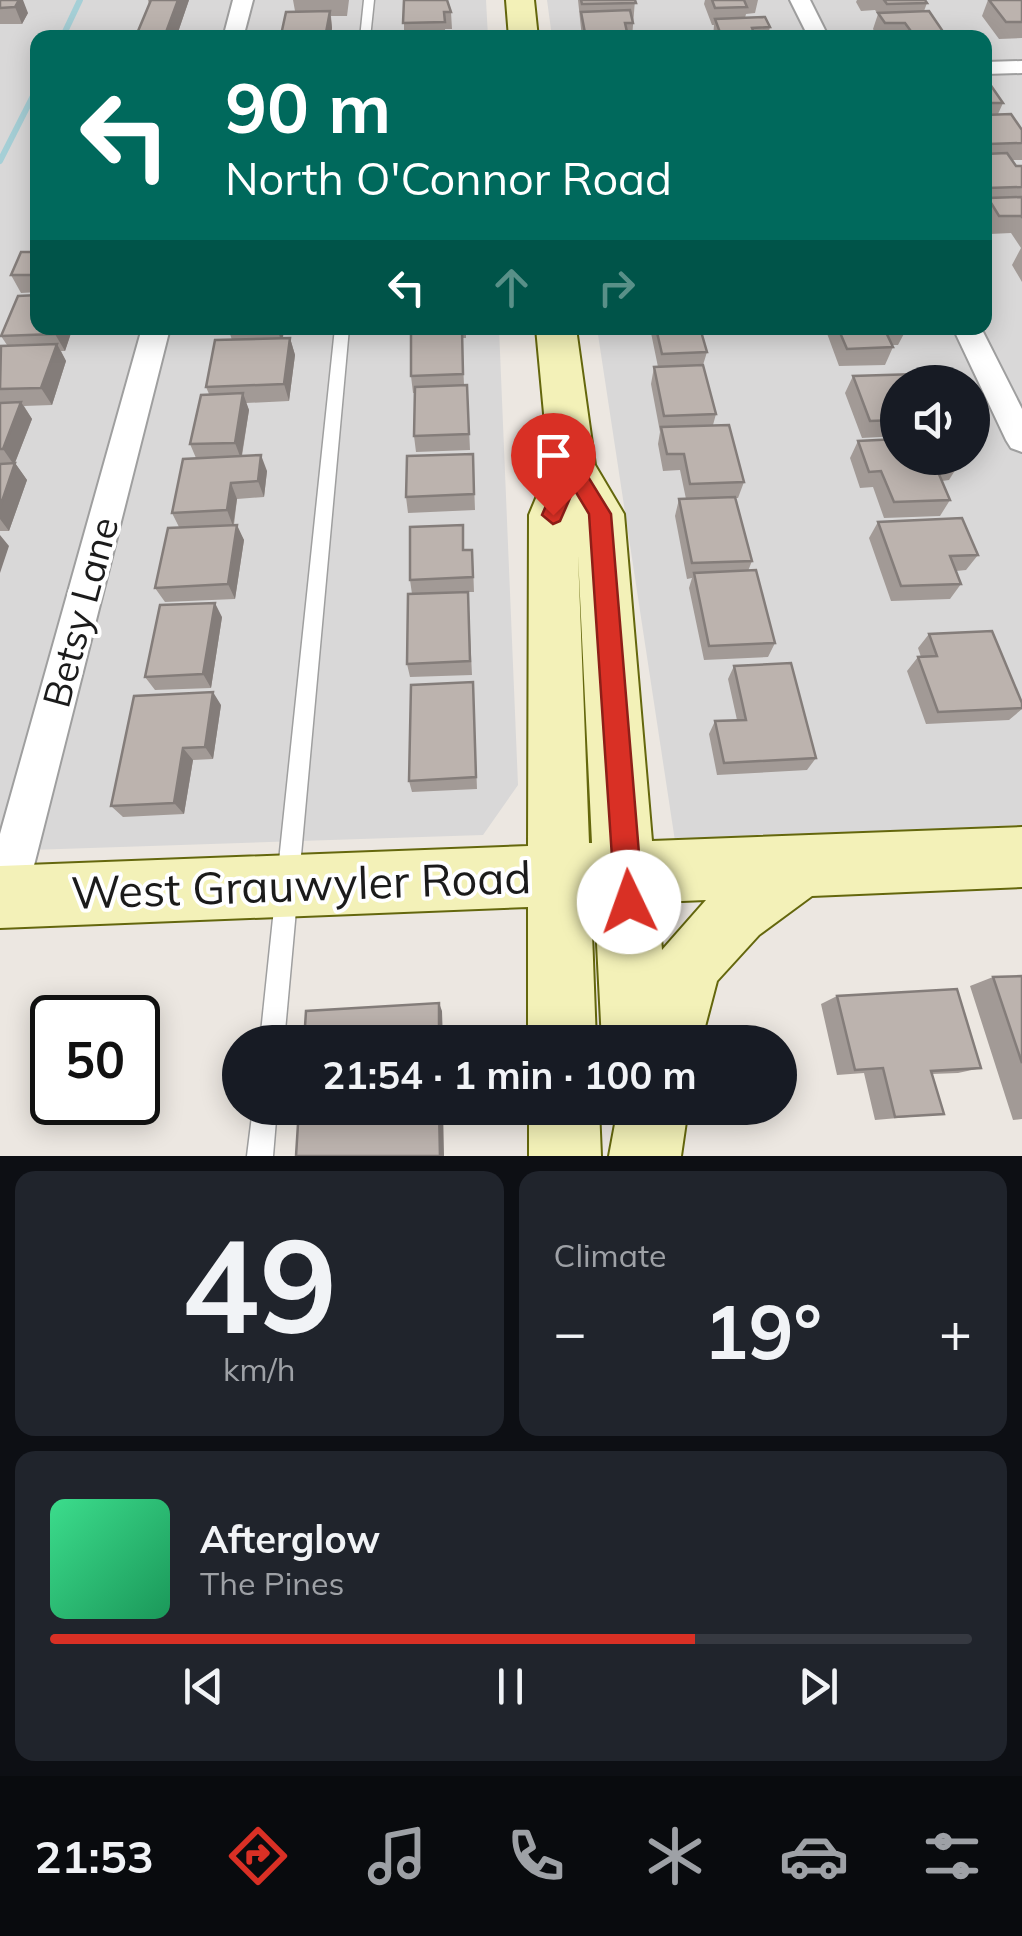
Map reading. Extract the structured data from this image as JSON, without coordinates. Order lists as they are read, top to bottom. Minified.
{"streets":{"main road":["West Grauwyler Road"],"street":["Betsy Lane"]},"crossings":[["Betsy Lane","West Grauwyler Road"]],"page":{"turn":["90 m","North O'Connor Road"],"limit":"50","trip":"21:54 · 1 min · 100 m","tile":[["49","km/h"],"Climate"],"heat":["−","19°","+"],"song":["Afterglow","The Pines"],"tabs":"21:53"}}
